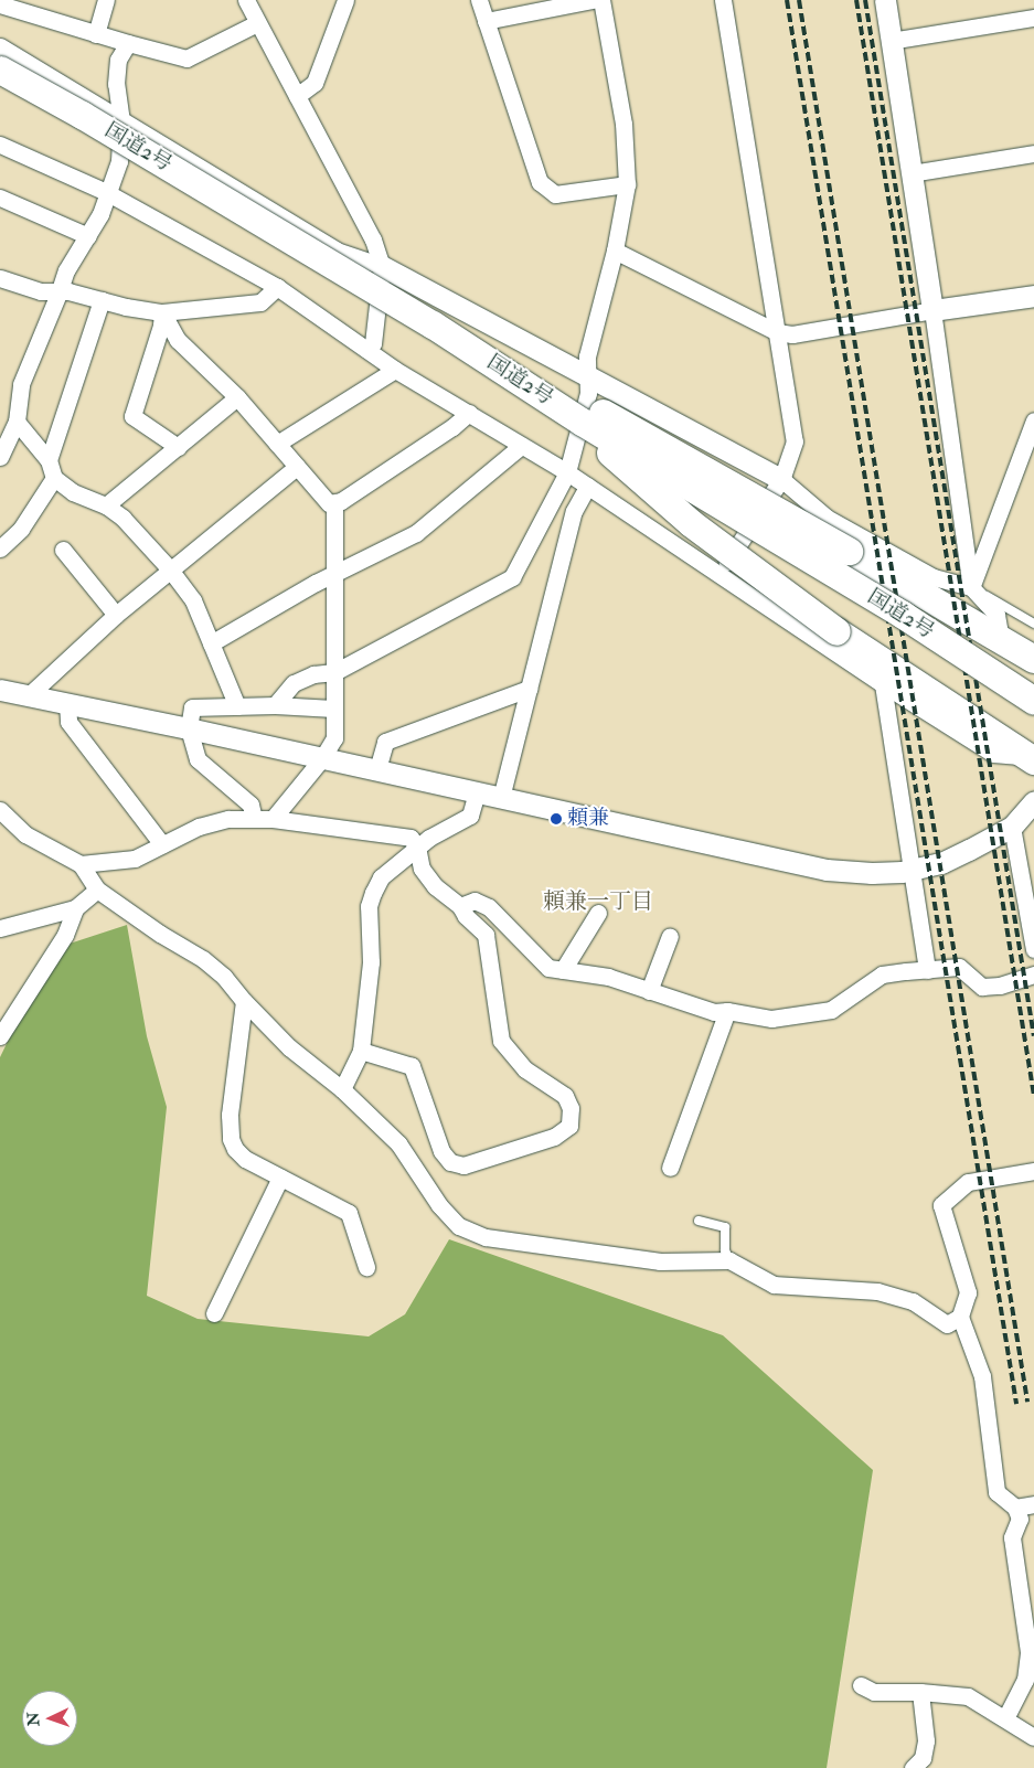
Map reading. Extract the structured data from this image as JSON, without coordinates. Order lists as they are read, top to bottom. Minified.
{"streets":{"highway":["国道2号"]},"districts":["頼兼一丁目"],"places":["頼兼"],"north":"left"}
